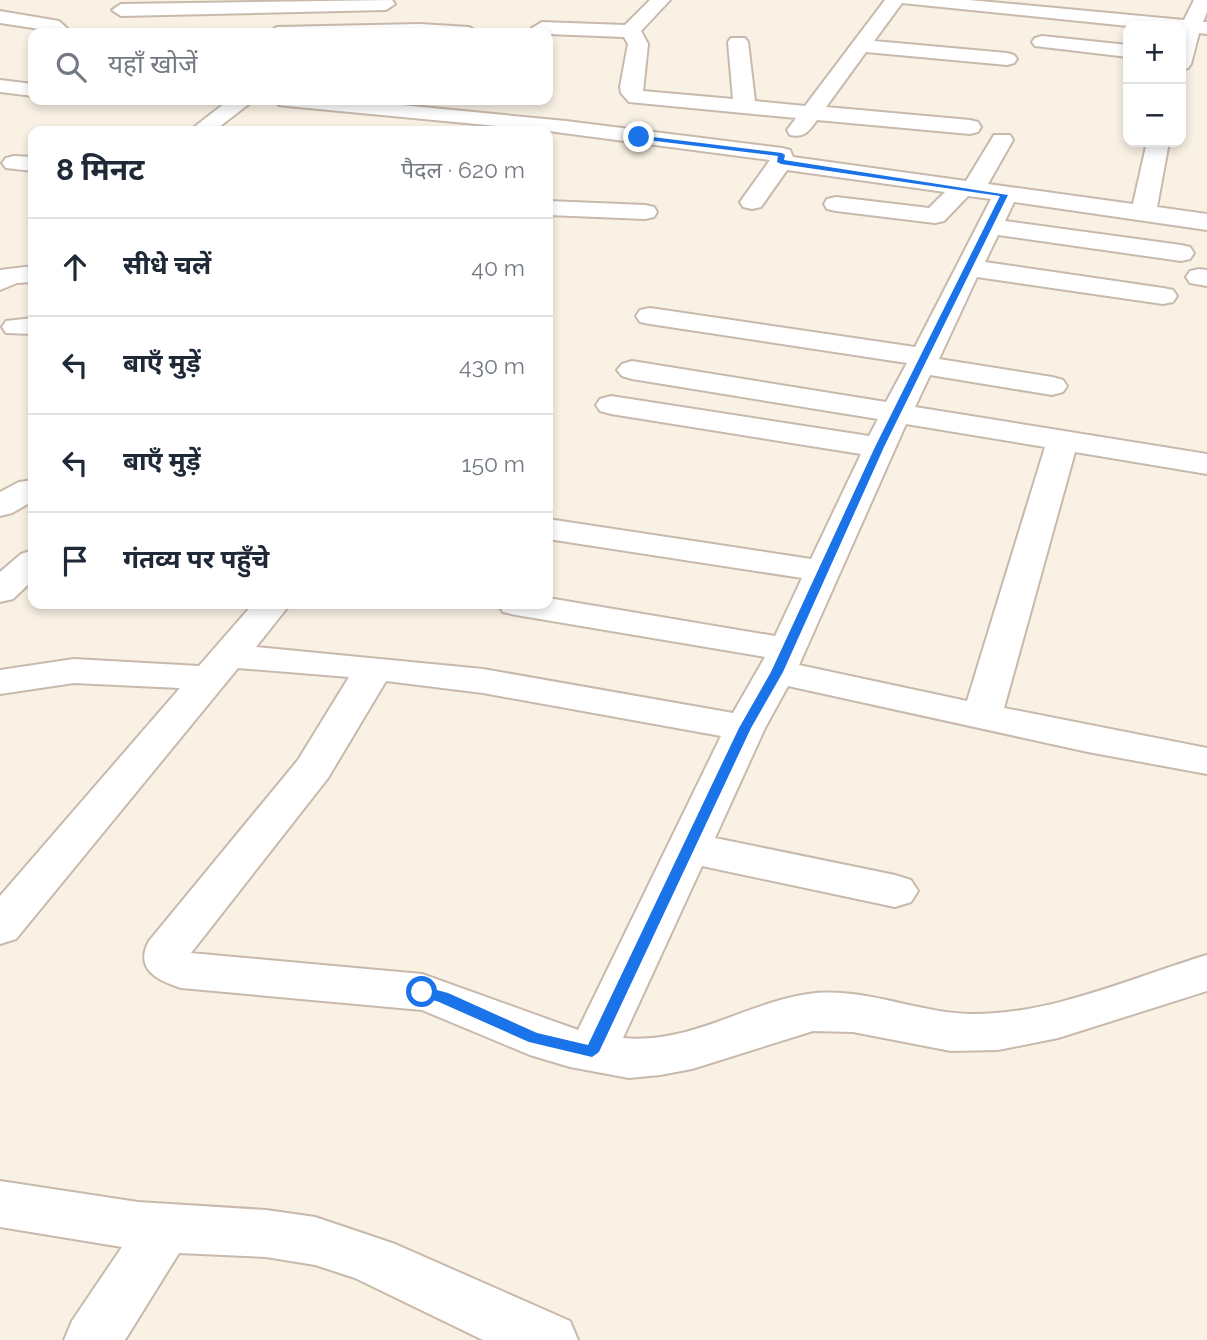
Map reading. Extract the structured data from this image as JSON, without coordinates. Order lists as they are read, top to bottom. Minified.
{"page":{"map_buttons":["+","−"],"search":"यहाँ खोजें","heading":["8 मिनट","पैदल · 620 m"],"list":[["सीधे चलें","40 m"],["बाएँ मुड़ें","430 m"],["बाएँ मुड़ें","150 m"],"गंतव्य पर पहुँचे"]}}
